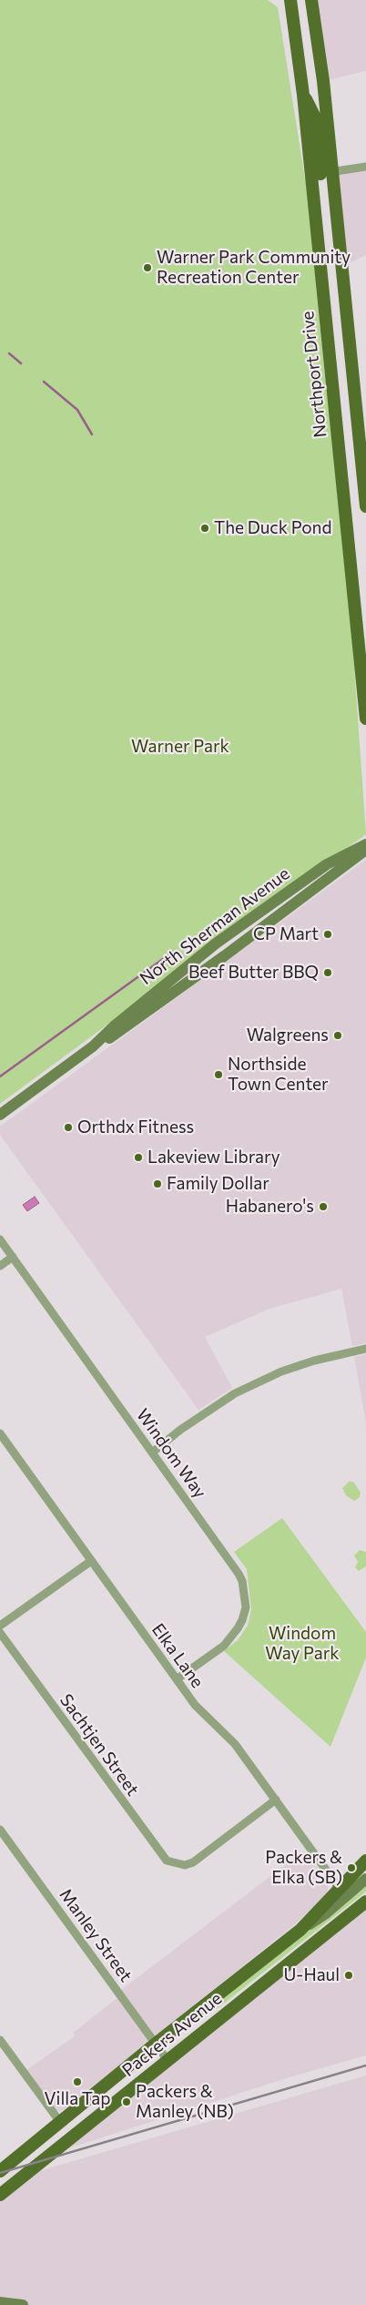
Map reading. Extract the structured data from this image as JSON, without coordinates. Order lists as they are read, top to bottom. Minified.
{"streets":{"main road":["Northport Drive","Packers Avenue"],"street":["North Sherman Avenue","Windom Way","Elka Lane","Sachtjen Street","Manley Street"]},"crossings":[["Windom Way","Elka Lane"],["Elka Lane","Sachtjen Street"],["Manley Street","Packers Avenue"]],"parks":["Warner Park","Windom Way Park"],"places":["Warner Park Community Recreation Center","The Duck Pond","CP Mart","Beef Butter BBQ","Walgreens","Northside Town Center","Orthdx Fitness","Lakeview Library","Family Dollar","Habanero's","Packers & Elka (SB)","U-Haul","Villa Tap","Packers & Manley (NB)"]}
